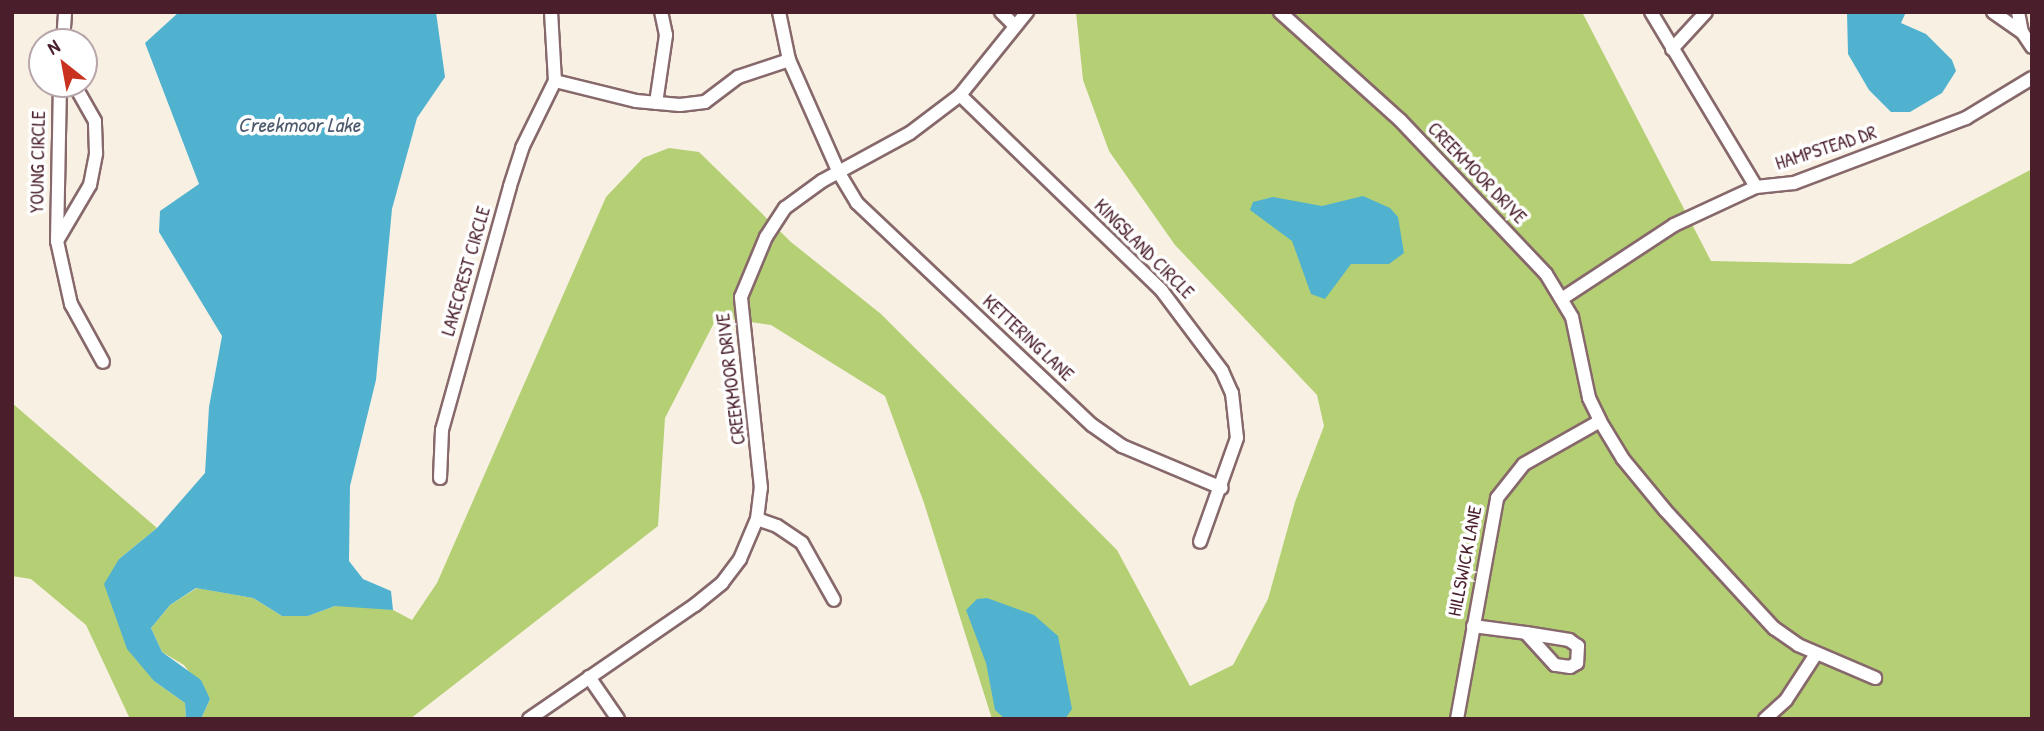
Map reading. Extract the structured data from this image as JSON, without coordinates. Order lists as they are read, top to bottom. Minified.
{"streets":{"street":["HAMPSTEAD DR","YOUNG CIRCLE","CREEKMOOR DRIVE","KINGSLAND CIRCLE","LAKECREST CIRCLE","KETTERING LANE","HILLSWICK LANE"]},"crossings":[["HAMPSTEAD DR","CREEKMOOR DRIVE"],["CREEKMOOR DRIVE","KINGSLAND CIRCLE"],["CREEKMOOR DRIVE","KETTERING LANE"],["CREEKMOOR DRIVE","HILLSWICK LANE"],["KINGSLAND CIRCLE","KETTERING LANE"]],"water":["Creekmoor Lake"],"north":"top left"}
